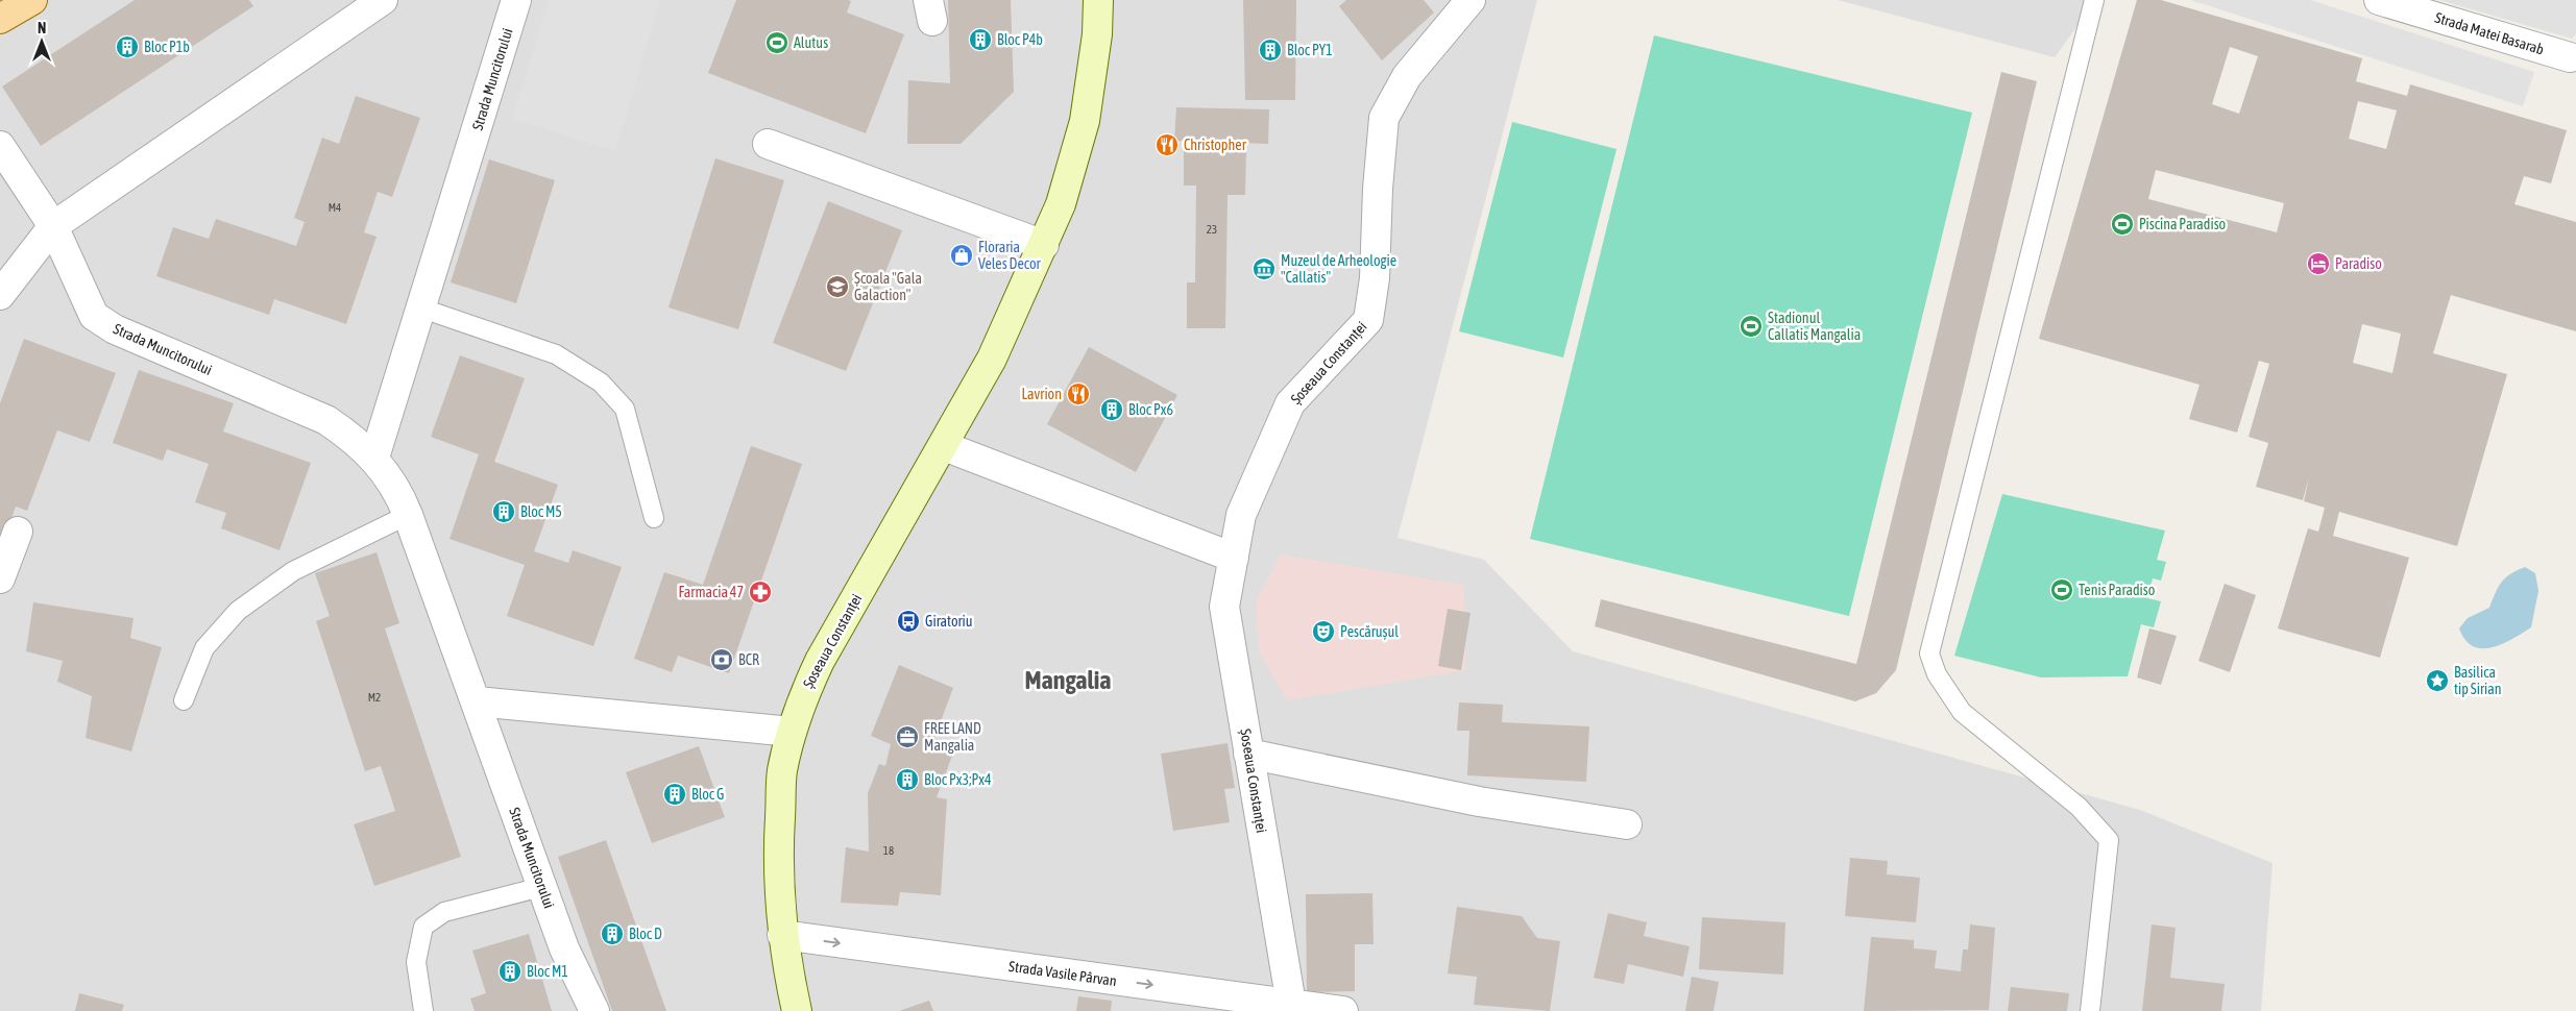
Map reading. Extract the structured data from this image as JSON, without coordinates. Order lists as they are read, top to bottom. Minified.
{"streets":{"main road":["Șoseaua Constanței"],"street":["Strada Matei Basarab","Strada Muncitorului","Strada Vasile Pârvan"]},"crossings":[["Șoseaua Constanței","Strada Vasile Pârvan"]],"one_way":["Strada Vasile Pârvan"],"districts":["Mangalia"],"places":{"building":["Bloc P4b","Bloc P1b","Bloc PY1","Bloc Px6","Bloc M5","Bloc Px3;Px4","Bloc G","Bloc D","Bloc M1"],"sports":["Alutus","Piscina Paradiso","Stadionul Callatis Mangalia","Tenis Paradiso"],"restaurant":["Christopher","Lavrion"],"shop":["Floraria Veles Decor"],"hotel":["Paradiso"],"museum":["Muzeul de Arheologie \"Callatis\""],"school or university":["Școala \"Gala Galaction\""],"pharmacy":["Farmacia 47"],"bus stop":["Giratoriu"],"theatre":["Pescărușul"],"bank":["BCR"],"place":["Basilica tip Sirian"],"office":["FREE LAND Mangalia"]},"house_numbers":["M4","23","M2","18"],"north":"top"}
